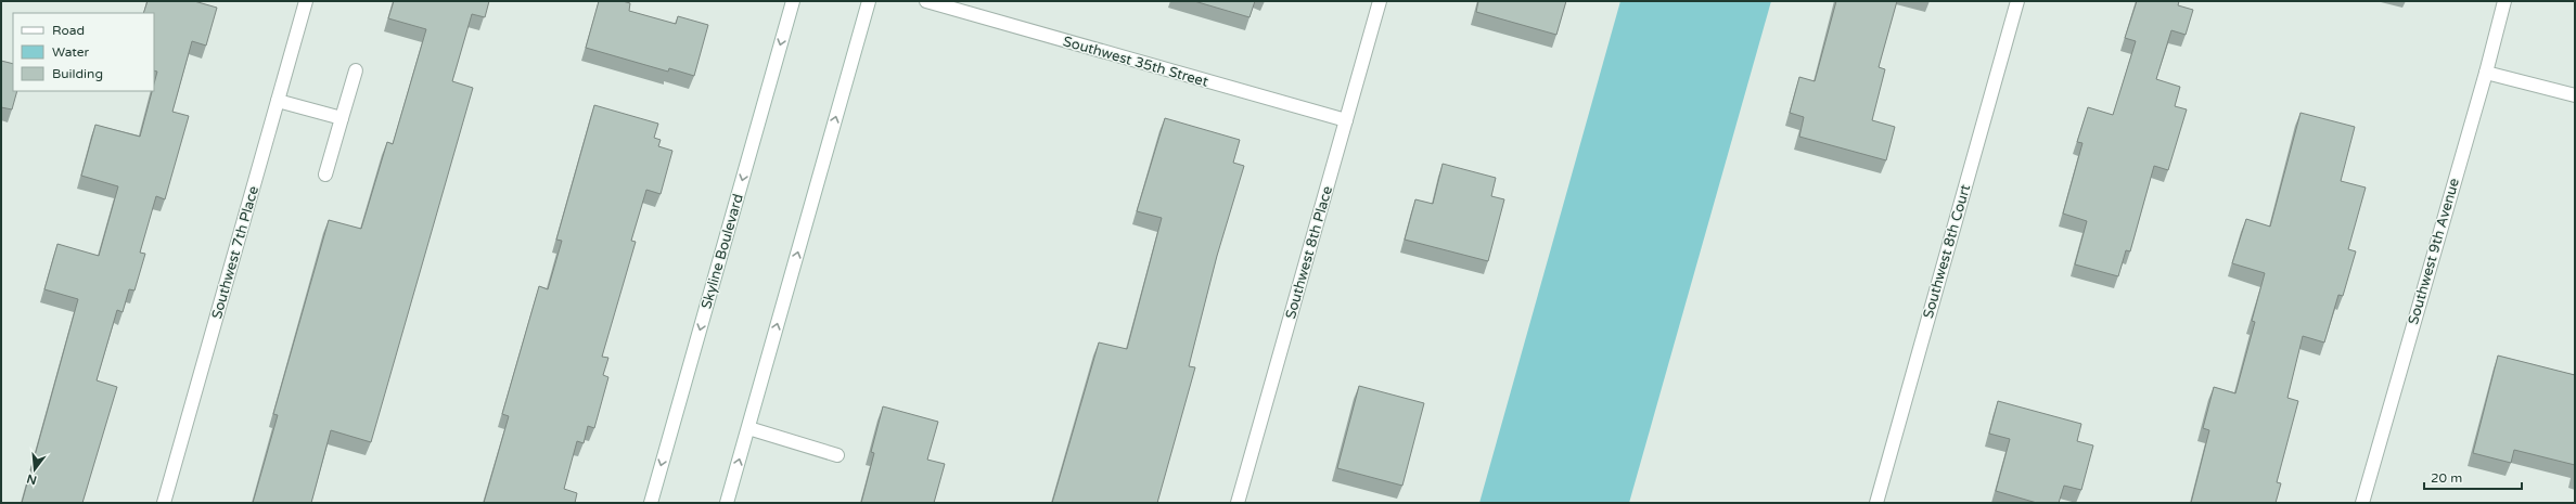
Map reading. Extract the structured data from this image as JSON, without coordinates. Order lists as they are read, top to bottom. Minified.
{"streets":{"street":["Southwest 35th Street","Skyline Boulevard","Southwest 8th Court","Southwest 9th Avenue","Southwest 7th Place","Southwest 8th Place"]},"crossings":[["Southwest 35th Street","Southwest 8th Place"]],"legend":["Road","Water","Building"],"scale_bar":"20 m","north":"bottom"}
